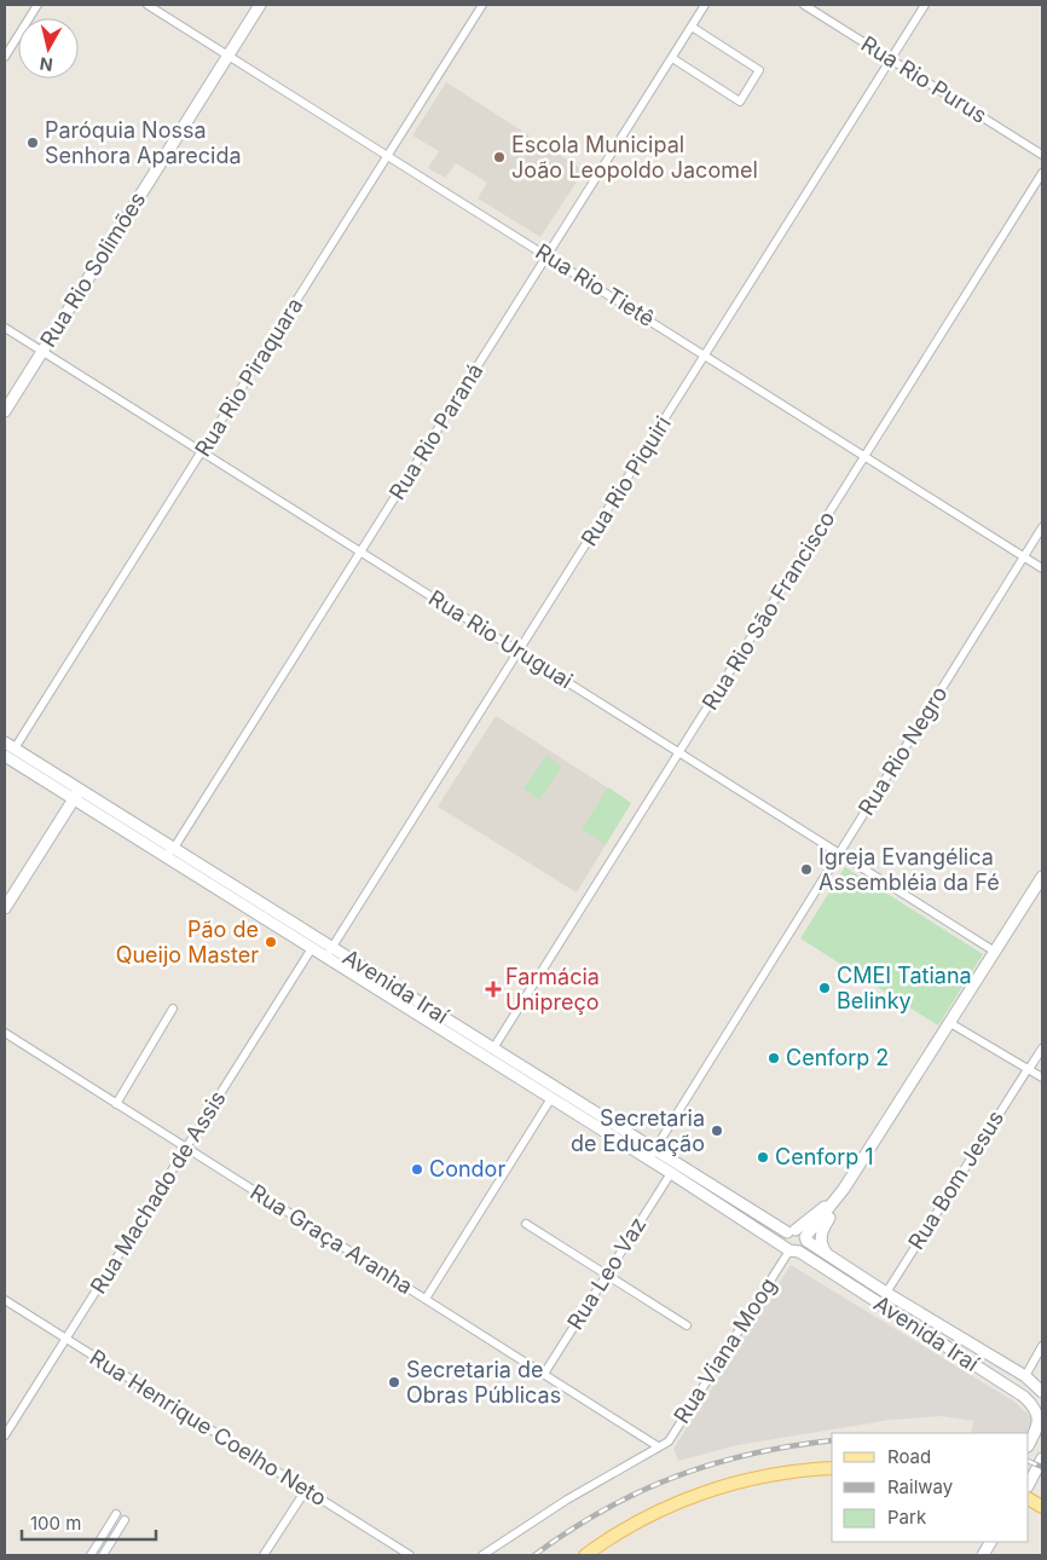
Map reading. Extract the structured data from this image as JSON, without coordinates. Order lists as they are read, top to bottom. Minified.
{"streets":{"main road":["Rua Rio Solimões","Avenida Iraí"],"street":["Rua Rio Purus","Rua Rio Tietê","Rua Rio Piraquara","Rua Rio Paraná","Rua Rio Piquiri","Rua Rio São Francisco","Rua Rio Uruguai","Rua Rio Negro","Rua Bom Jesus","Rua Machado de Assis","Rua Graça Aranha","Rua Leo Vaz","Rua Viana Moog","Rua Henrique Coelho Neto"]},"crossings":[["Rua Rio Purus","Rua Rio Piquiri"],["Rua Rio Solimões","Rua Rio Tietê"],["Rua Rio Solimões","Rua Rio Uruguai"],["Rua Rio Tietê","Rua Rio Piraquara"],["Rua Rio Tietê","Rua Rio Paraná"],["Rua Rio Tietê","Rua Rio Piquiri"],["Rua Rio Tietê","Rua Rio São Francisco"],["Rua Rio Tietê","Rua Rio Negro"],["Rua Rio Piraquara","Rua Rio Uruguai"],["Rua Rio Piraquara","Avenida Iraí"],["Rua Rio Paraná","Rua Rio Uruguai"],["Rua Rio Paraná","Avenida Iraí"],["Rua Rio Piquiri","Rua Rio Uruguai"],["Rua Rio Piquiri","Avenida Iraí"],["Rua Rio São Francisco","Rua Rio Uruguai"],["Rua Rio São Francisco","Avenida Iraí"],["Rua Rio Uruguai","Rua Rio Negro"],["Rua Rio Negro","Avenida Iraí"],["Avenida Iraí","Rua Bom Jesus"],["Avenida Iraí","Rua Machado de Assis"],["Avenida Iraí","Rua Leo Vaz"],["Avenida Iraí","Rua Viana Moog"],["Rua Machado de Assis","Rua Graça Aranha"],["Rua Machado de Assis","Rua Henrique Coelho Neto"],["Rua Graça Aranha","Rua Leo Vaz"],["Rua Graça Aranha","Rua Viana Moog"]],"places":{"other":["Paróquia Nossa Senhora Aparecida","Escola Municipal João Leopoldo Jacomel","Igreja Evangélica Assembléia da Fé","Pão de Queijo Master","CMEI Tatiana Belinky","Cenforp 2","Secretaria de Educação","Cenforp 1","Condor","Secretaria de Obras Públicas"],"health":["Farmácia Unipreço"]},"legend":["Road","Railway","Park"],"scale_bar":"100 m","north":"bottom"}
